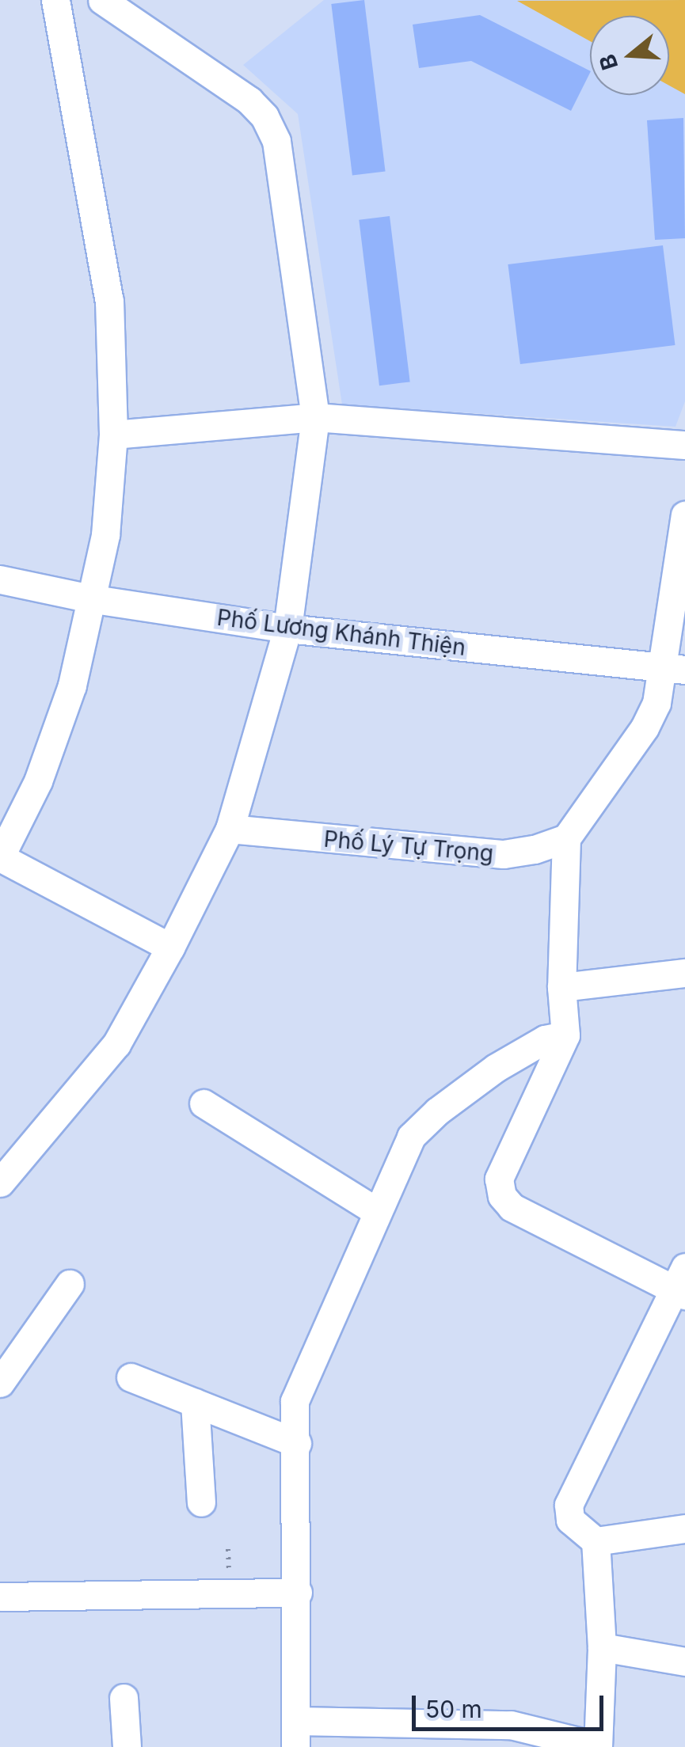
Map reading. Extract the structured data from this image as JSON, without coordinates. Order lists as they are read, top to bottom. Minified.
{"streets":{"street":["Phố Lương Khánh Thiện","Phố Lý Tự Trọng"]},"scale_bar":"50 m","north":"left"}
